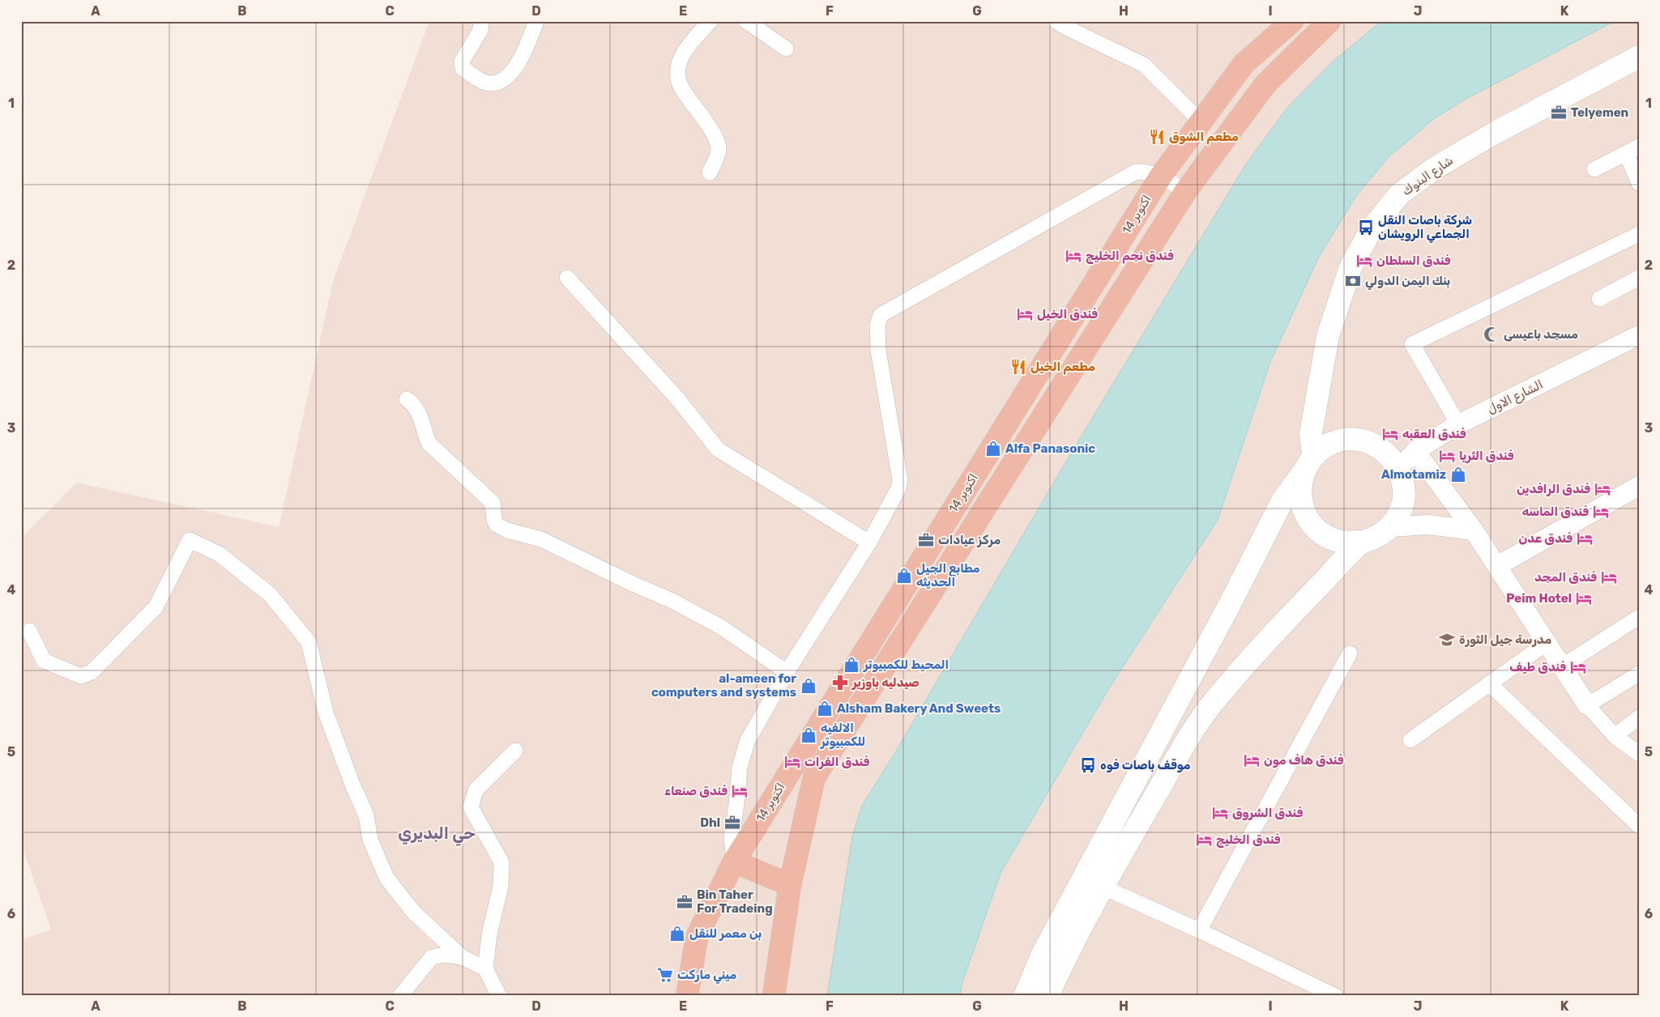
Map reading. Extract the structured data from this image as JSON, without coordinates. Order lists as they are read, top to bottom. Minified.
{"streets":{"highway":["14 اكتوبر"],"main road":["شارع البنوك"],"street":["الشارع الاول"]},"crossings":[["شارع البنوك","الشارع الاول"]],"districts":["حي البديري"],"places":{"office":["Telyemen","مركز عيادات","Dhl","Bin Taher For Tradeing"],"restaurant":["مطعم الشوق","مطعم الخيل"],"bus stop":["شركة باصات النقل الجماعي الرويشان","موقف باصات فوه"],"hotel":["فندق نجم الخليج","فندق السلطان","فندق الخيل","فندق العقبه","فندق الثريا","فندق الرافدين","فندق الماسه","فندق عدن","فندق المجد","Peim Hotel","فندق طيف","فندق هاف مون","فندق الفرات","فندق صنعاء","فندق الشروق","فندق الخليج"],"bank":["بنك اليمن الدولي"],"mosque":["مسجد باعيسى"],"shop":["Alfa Panasonic","Almotamiz","مطابع الجيل الحديثه","المحيط للكمبيوتر","al-ameen for computers and systems","Alsham Bakery And Sweets","الالفيه للكمبيوتر","بن معمر للنقل"],"school or university":["مدرسة جيل الثورة"],"pharmacy":["صيدليه باوزير"],"supermarket":["ميني ماركت"]},"grid":{"columns":["A","B","C","D","E","F","G","H","I","J","K"],"rows":["1","2","3","4","5","6"]}}
